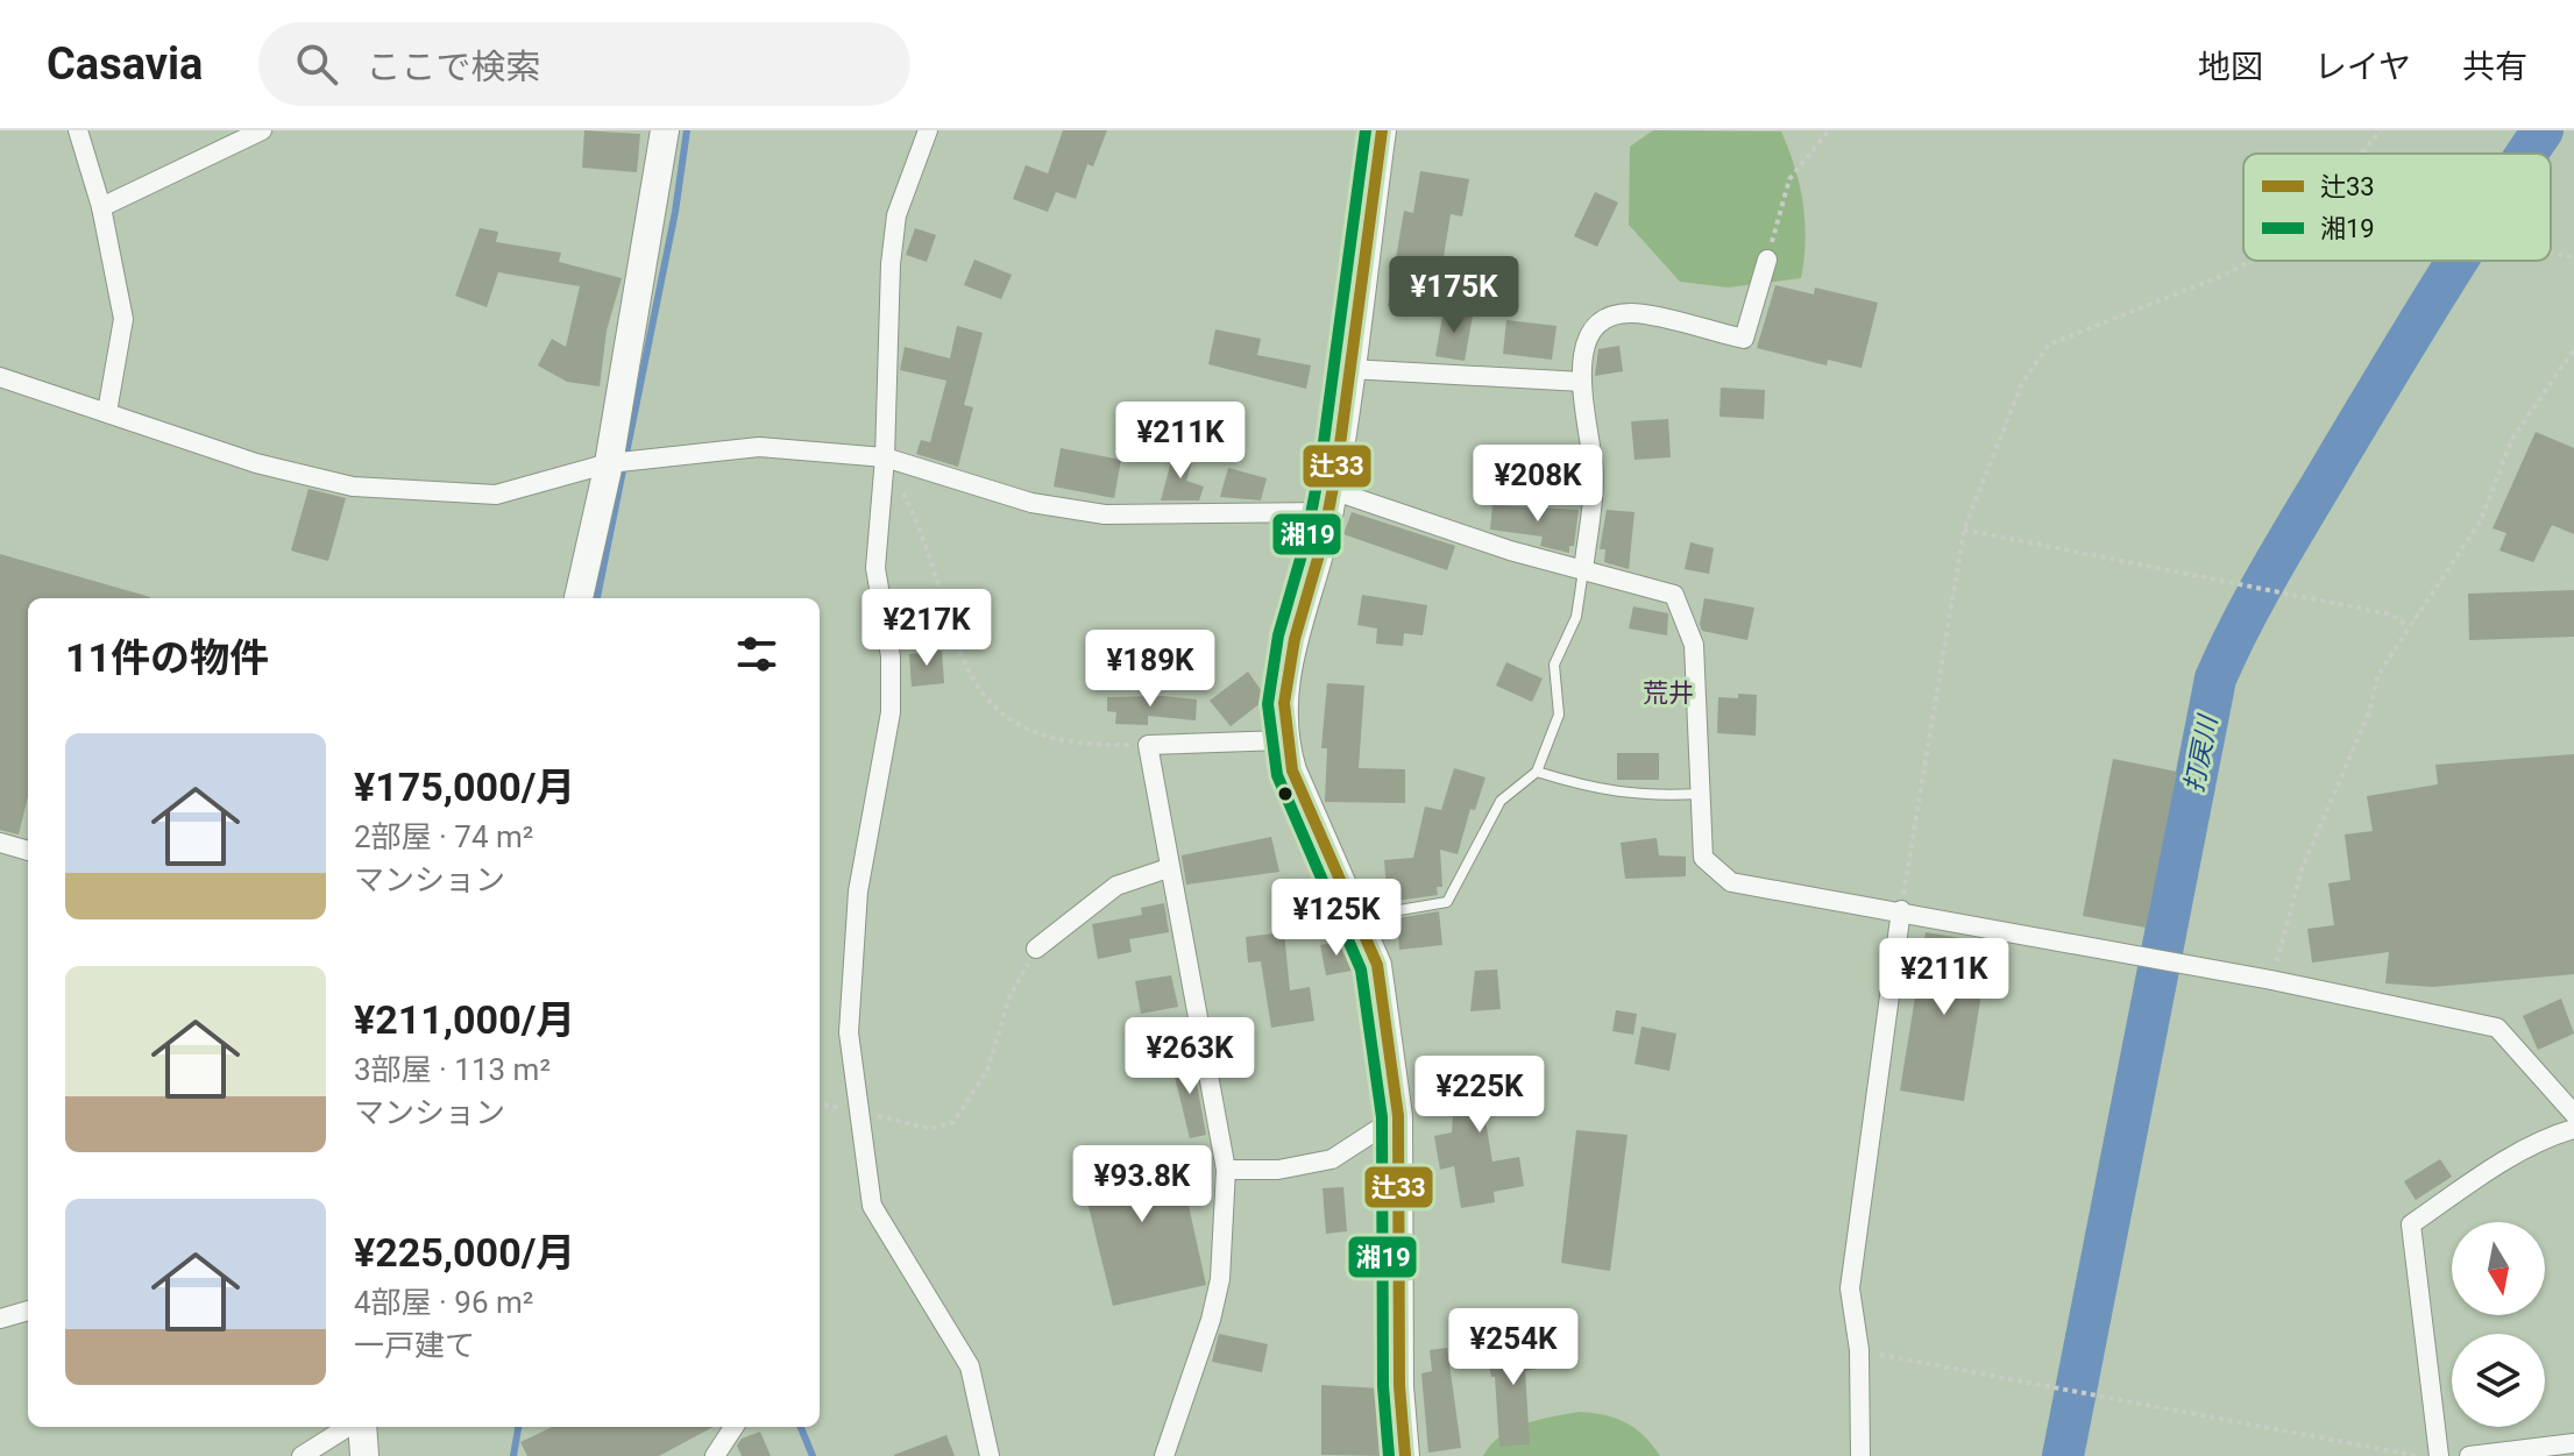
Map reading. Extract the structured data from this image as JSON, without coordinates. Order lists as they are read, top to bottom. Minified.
{"districts":["荒井"],"water":["打戻川"],"lines":["transit line 辻33","transit line 湘19"],"legend":["辻33","湘19"],"north":"bottom","page":{"header":"Casavia","search":"ここで検索","nav":["地図","レイヤ","共有"],"price":["¥175K","¥211K","¥208K","¥217K","¥189K","¥125K","¥211K","¥263K","¥225K","¥93.8K","¥254K"],"heading":"11件の物件","list":[{"name":"¥175,000/月","note":"2部屋 · 74 m² · マンション"},{"name":"¥211,000/月","note":"3部屋 · 113 m² · マンション"},{"name":"¥225,000/月","note":"4部屋 · 96 m² · 一戸建て"}]}}
